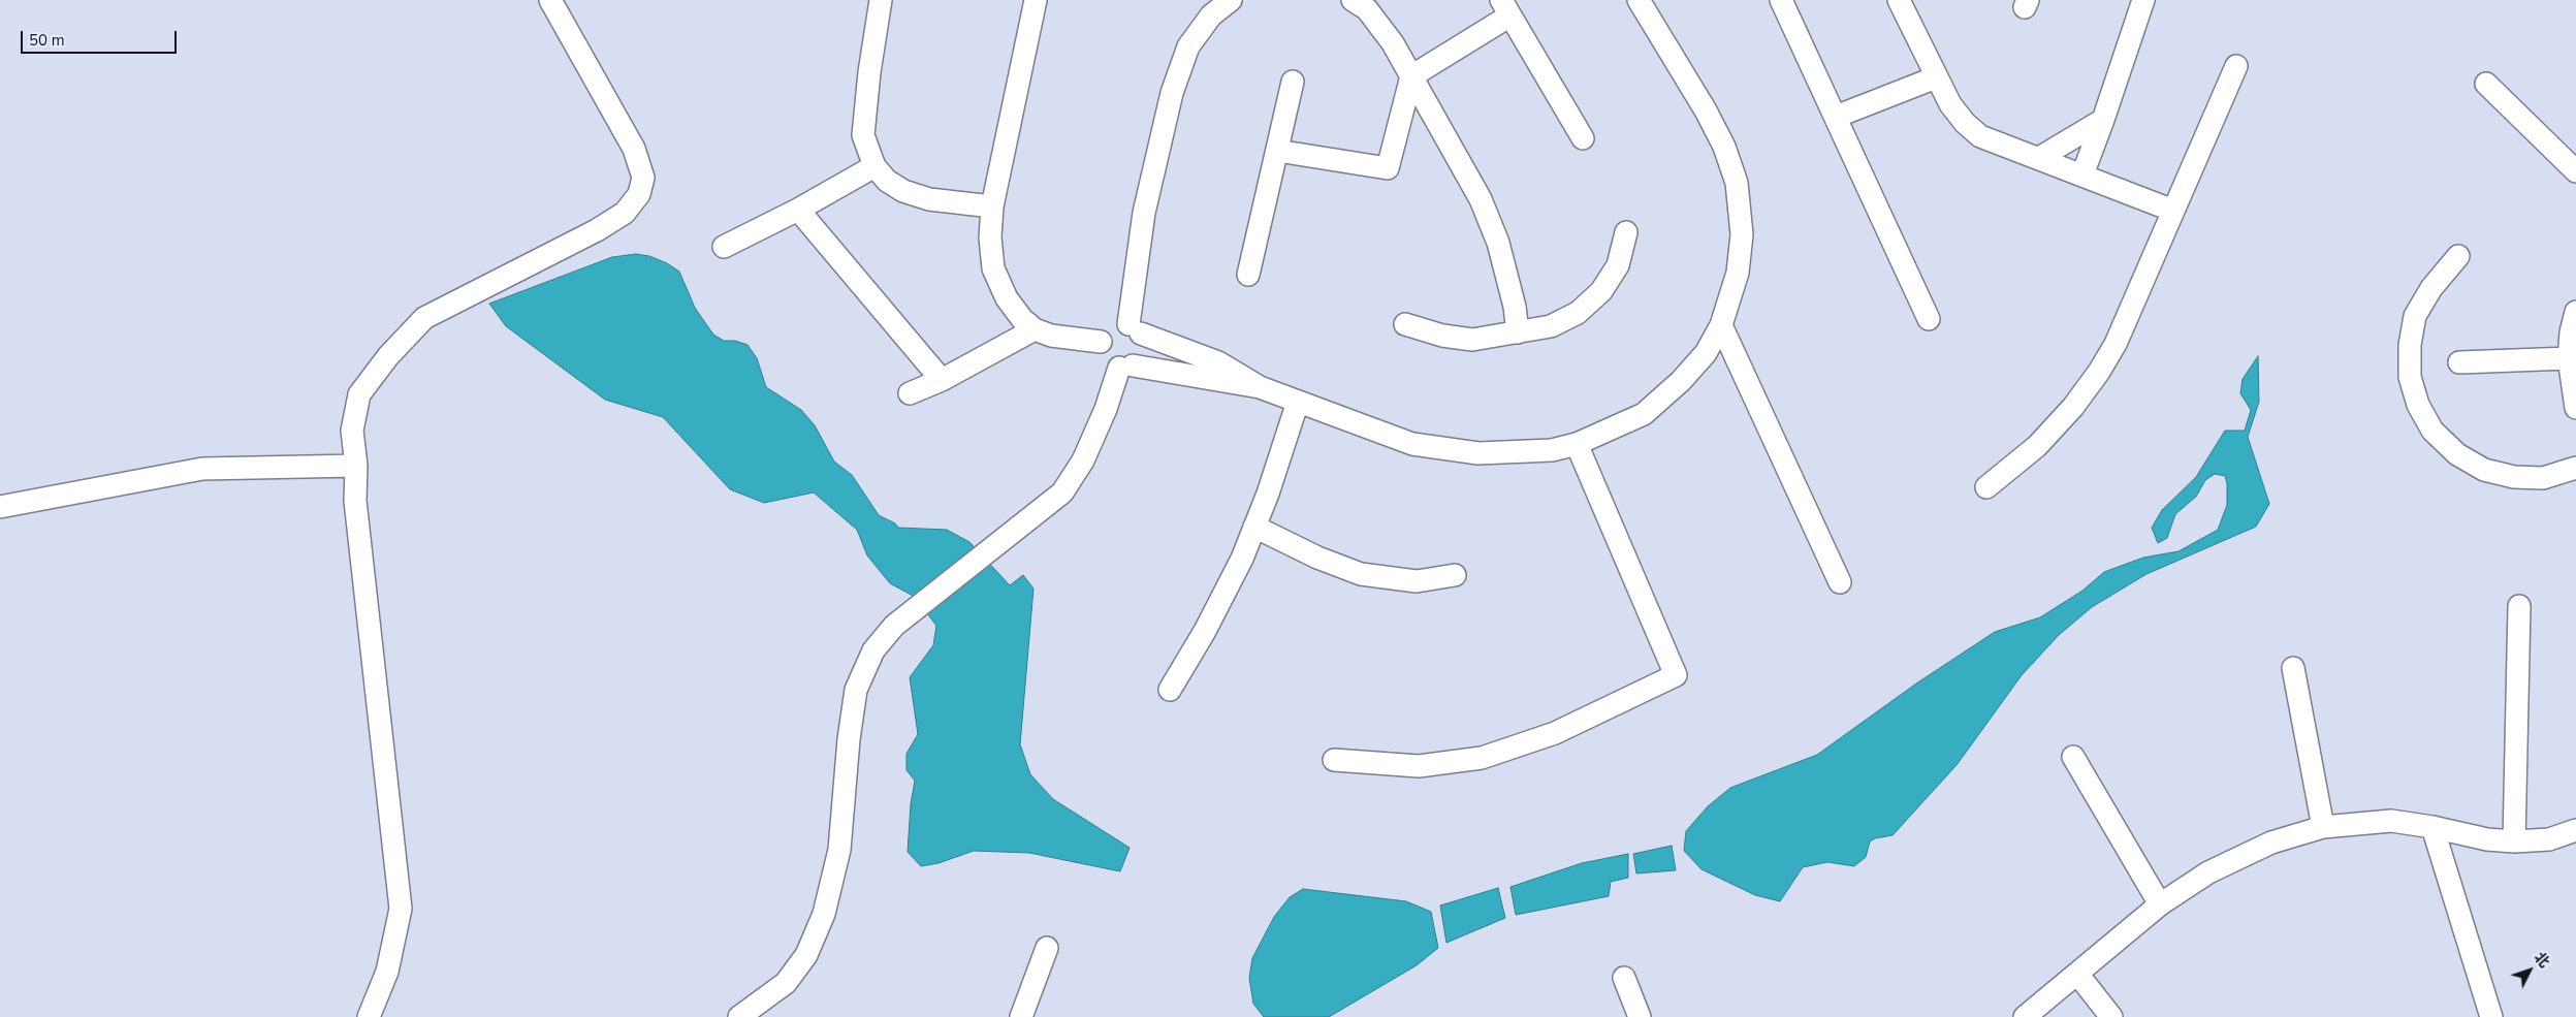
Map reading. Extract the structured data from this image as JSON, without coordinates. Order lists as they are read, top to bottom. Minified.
{"scale_bar":"50 m","north":"top right"}
